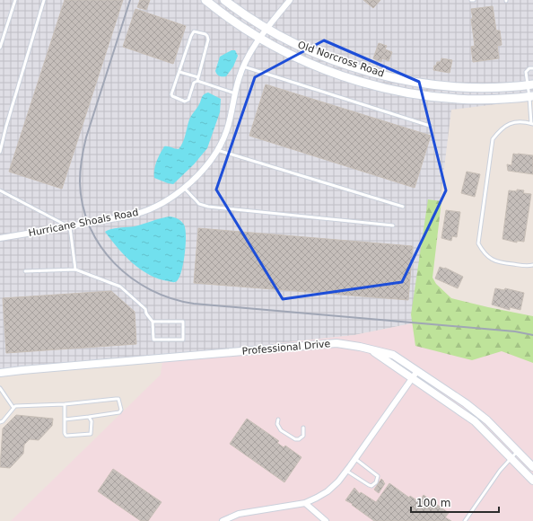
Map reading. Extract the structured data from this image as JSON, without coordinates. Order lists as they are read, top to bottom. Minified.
{"streets":{"main road":["Old Norcross Road"],"street":["Hurricane Shoals Road","Professional Drive"]},"crossings":[["Old Norcross Road","Hurricane Shoals Road"]],"scale_bar":"100 m"}
